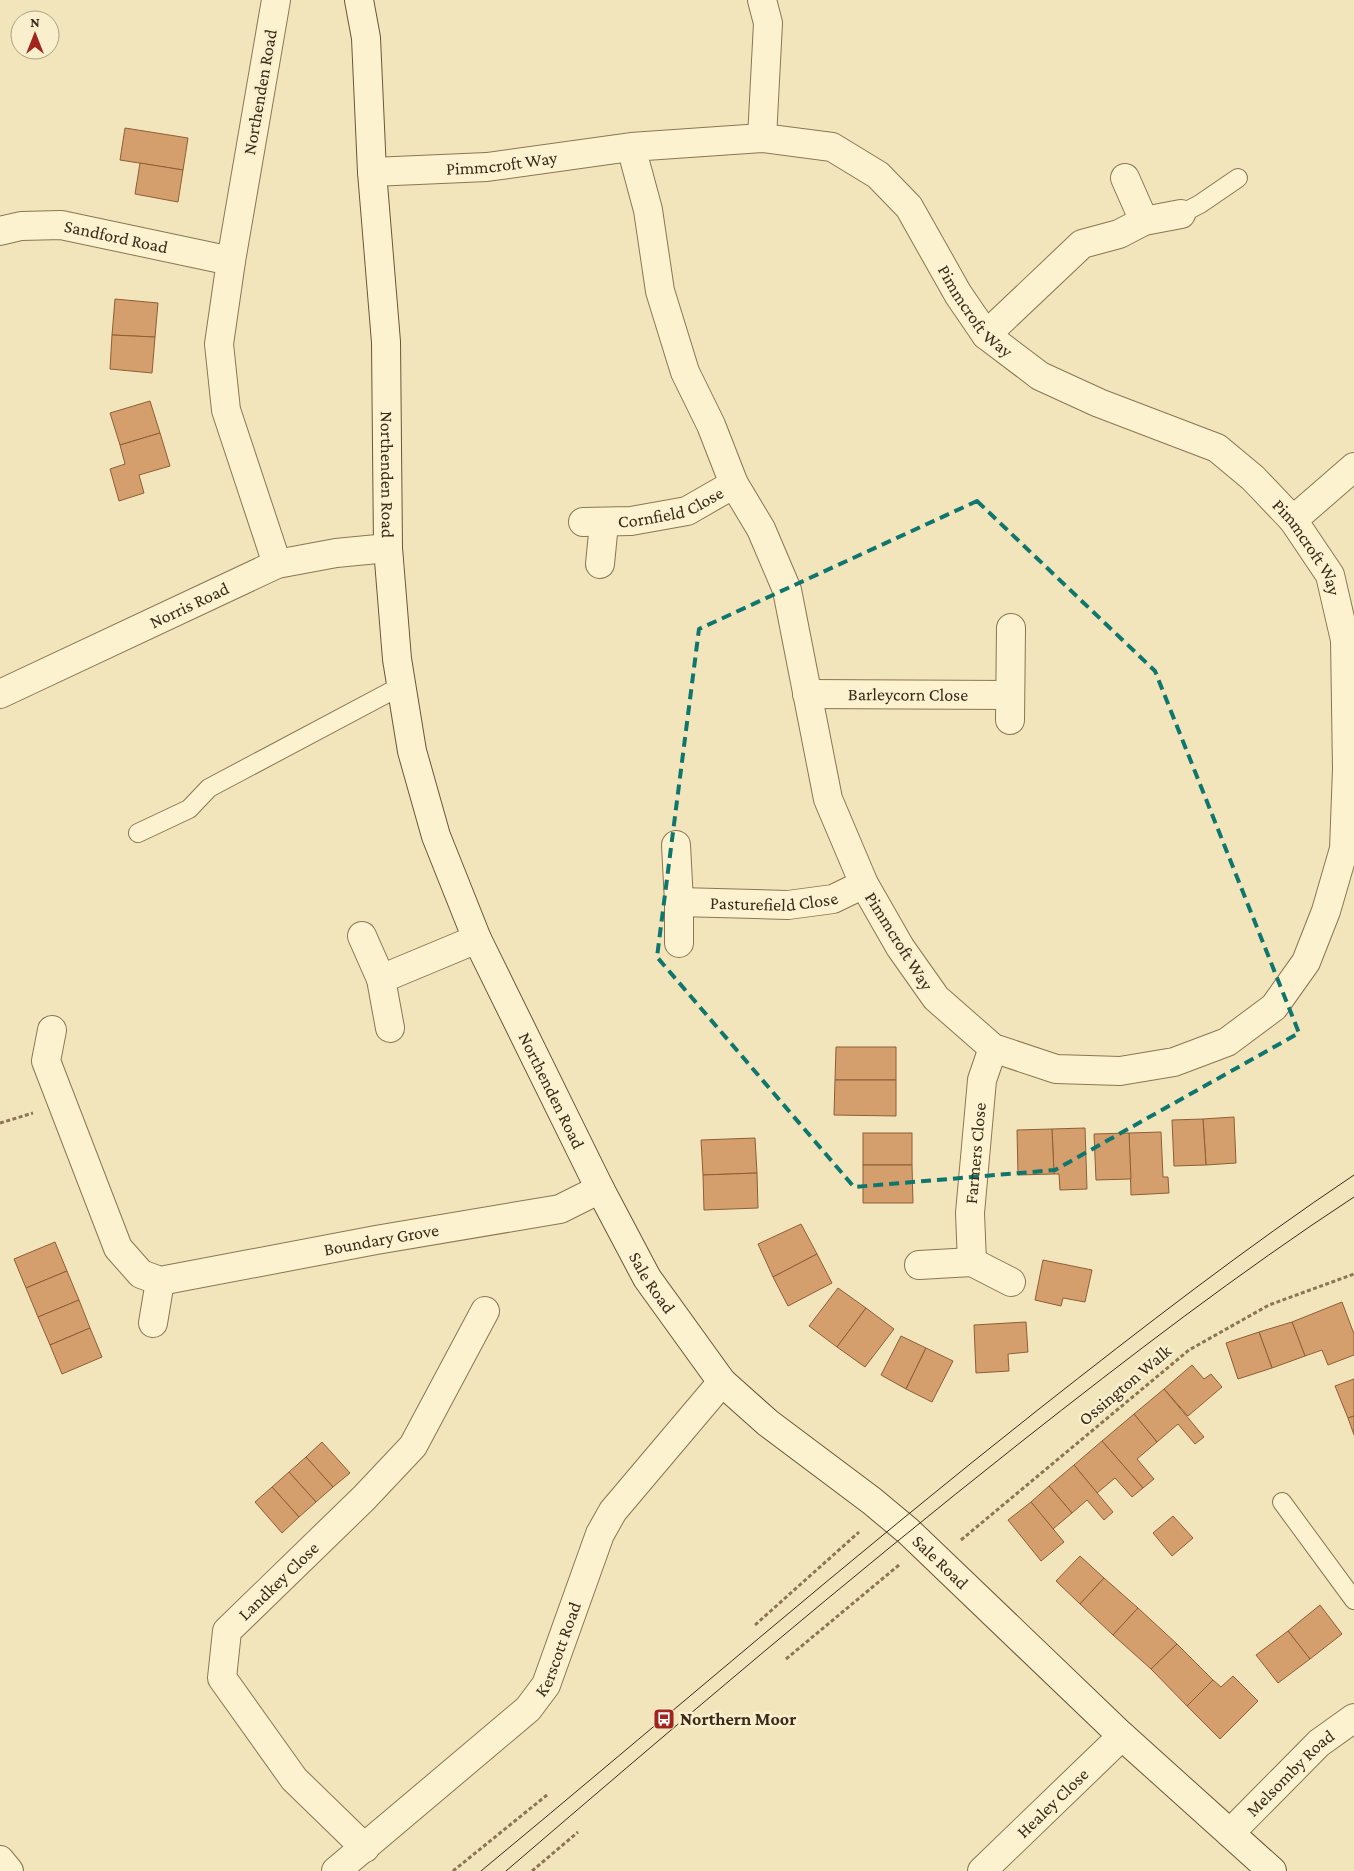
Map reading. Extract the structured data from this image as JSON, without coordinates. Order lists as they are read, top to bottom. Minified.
{"streets":{"street":["Northenden Road","Pimmcroft Way","Sandford Road","Cornfield Close","Norris Road","Barleycorn Close","Pasturefield Close","Farmers Close","Boundary Grove","Sale Road","Landkey Close","Kerscott Road","Melsomby Road","Healey Close"],"path":["Ossington Walk"]},"crossings":[["Northenden Road","Pimmcroft Way"],["Northenden Road","Sandford Road"],["Northenden Road","Norris Road"],["Northenden Road","Boundary Grove"],["Northenden Road","Sale Road"],["Pimmcroft Way","Cornfield Close"],["Pimmcroft Way","Barleycorn Close"],["Pimmcroft Way","Pasturefield Close"],["Pimmcroft Way","Farmers Close"],["Sale Road","Ossington Walk"],["Sale Road","Kerscott Road"],["Sale Road","Melsomby Road"],["Sale Road","Healey Close"],["Landkey Close","Kerscott Road"]],"places":{"bus stop":["Northern Moor"]},"north":"top"}
